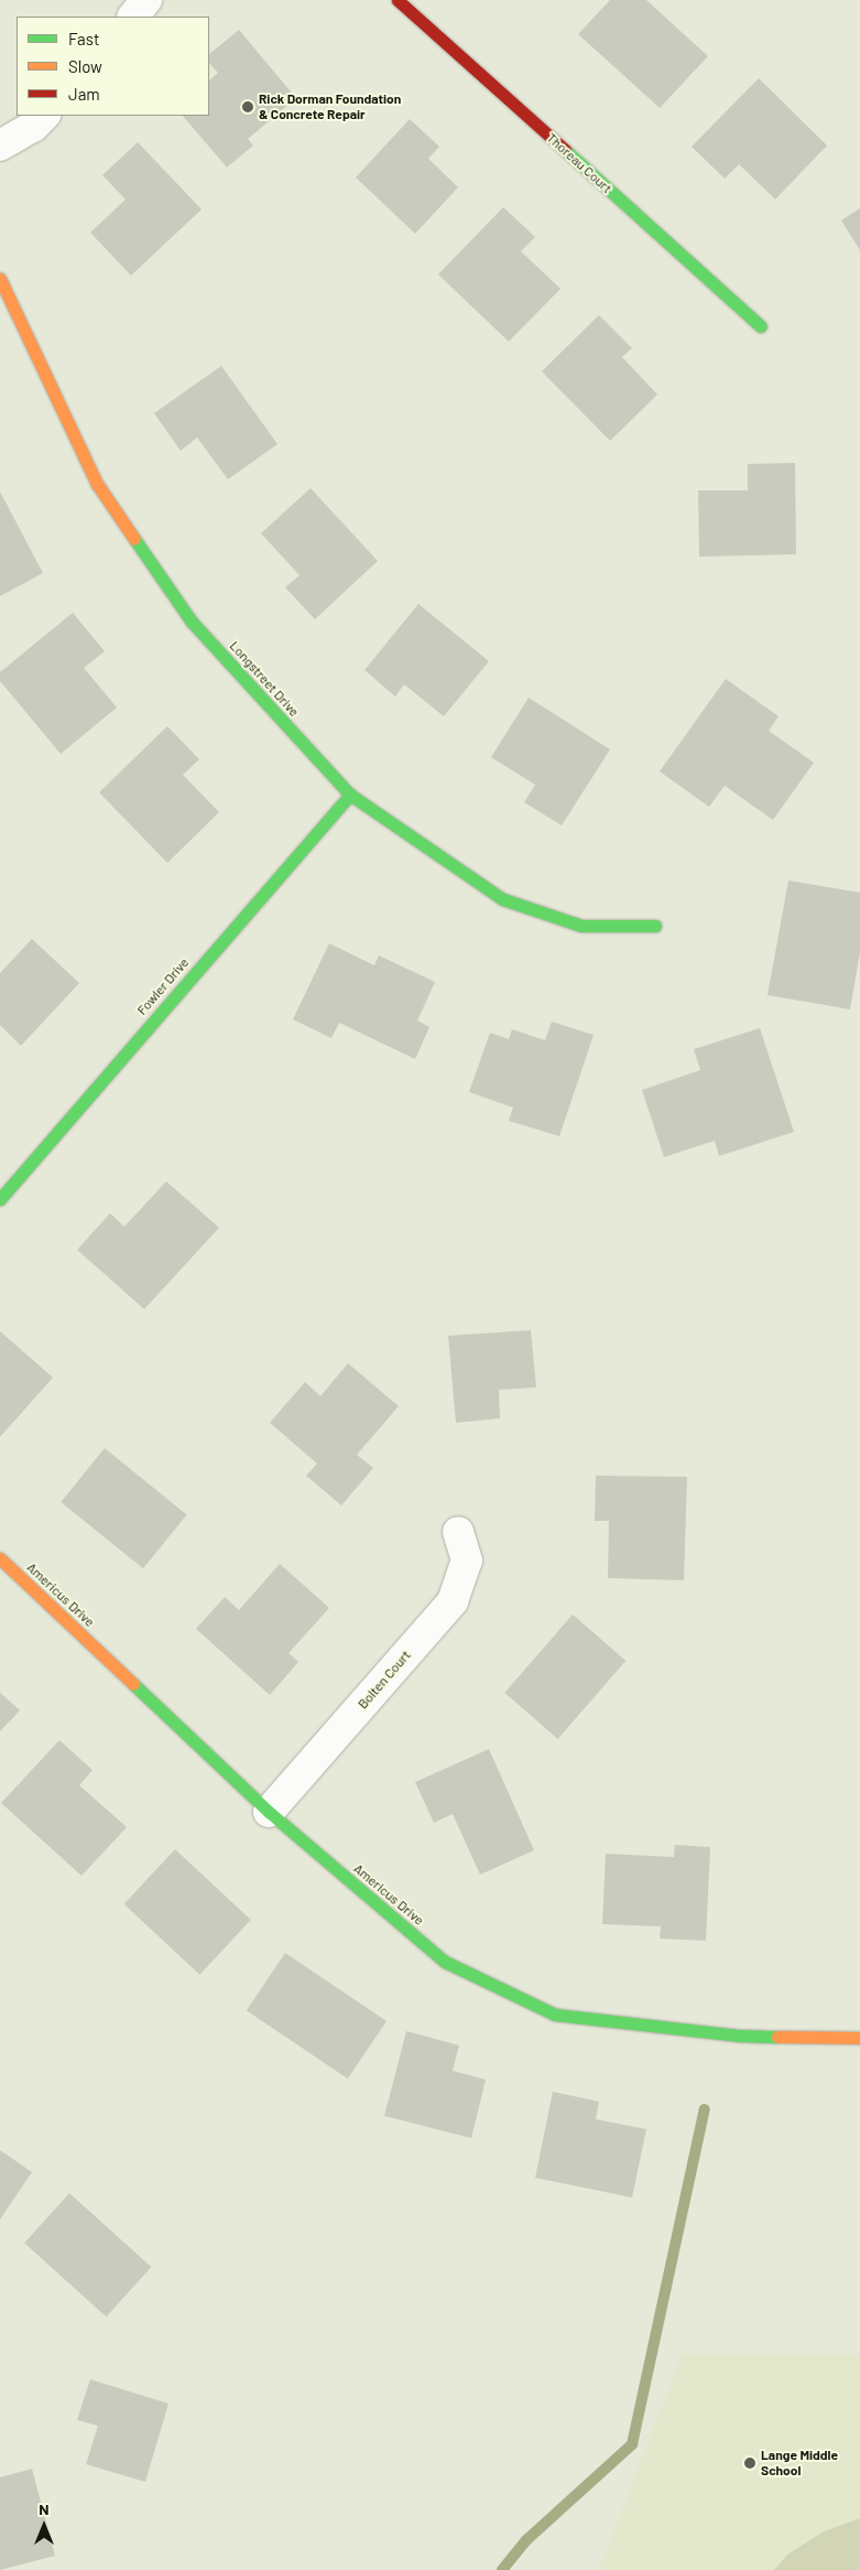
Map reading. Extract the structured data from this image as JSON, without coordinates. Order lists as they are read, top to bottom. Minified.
{"streets":{"street":["Thoreau Court","Longstreet Drive","Fowler Drive","Americus Drive","Bolten Court"]},"crossings":[["Longstreet Drive","Fowler Drive"],["Americus Drive","Bolten Court"]],"places":["Rick Dorman Foundation & Concrete Repair","Lange Middle School"],"legend":["Fast","Slow","Jam"],"north":"top"}
